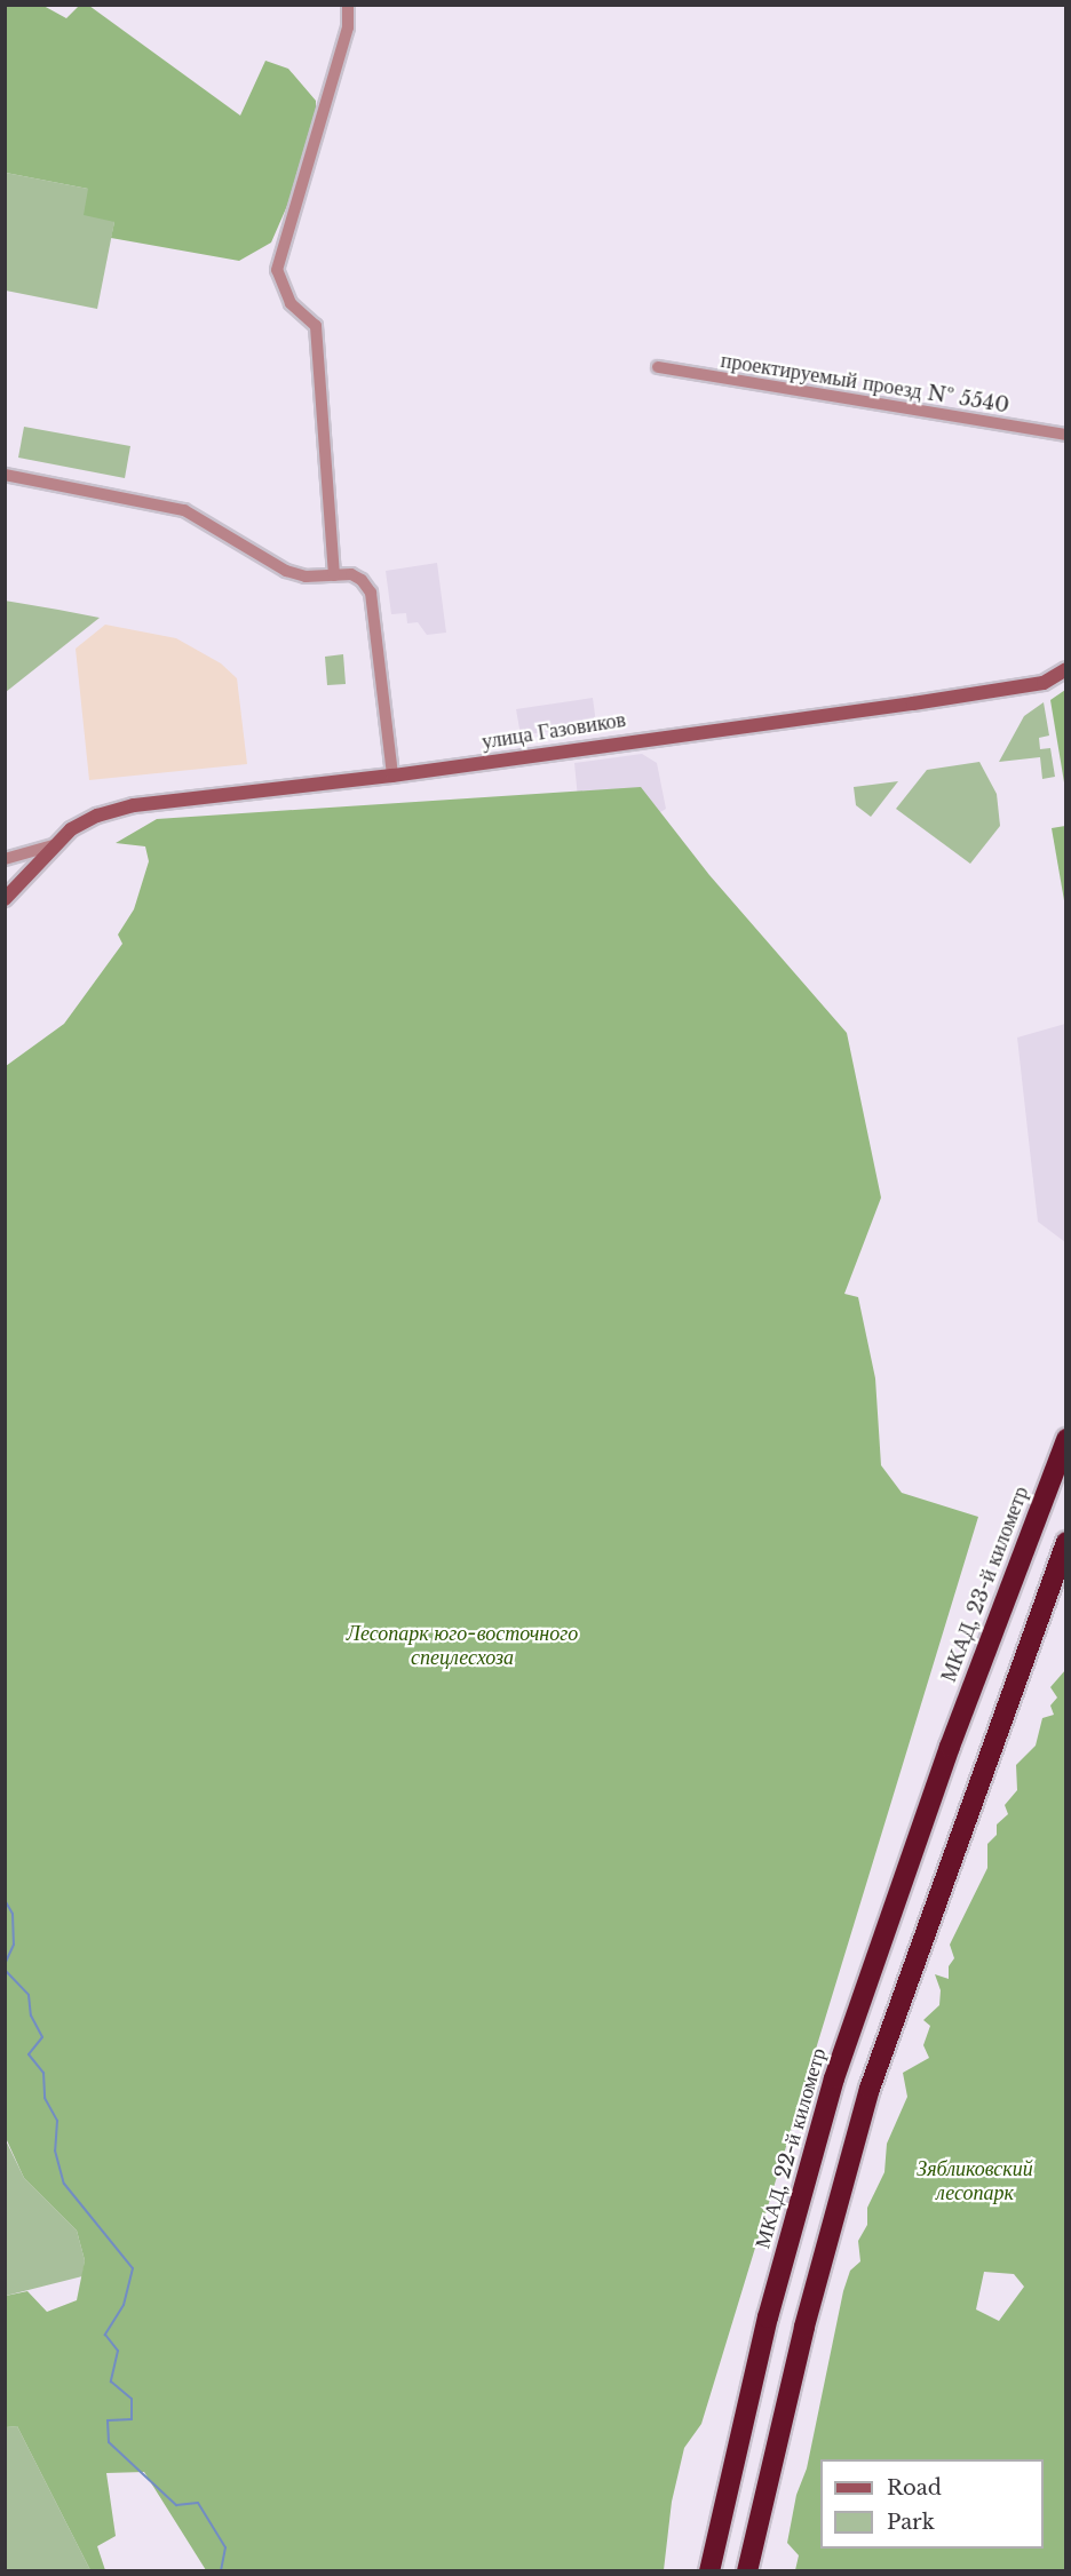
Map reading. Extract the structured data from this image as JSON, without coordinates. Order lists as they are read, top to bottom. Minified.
{"streets":{"highway":["МКАД, 23-й километр","МКАД, 22-й километр"],"street":["проектируемый проезд № 5540","улица Газовиков"]},"crossings":[["МКАД, 23-й километр","МКАД, 22-й километр"]],"parks":["Лесопарк юго-восточного спецлесхоза","Зябликовский лесопарк"],"legend":["Road","Park"]}
